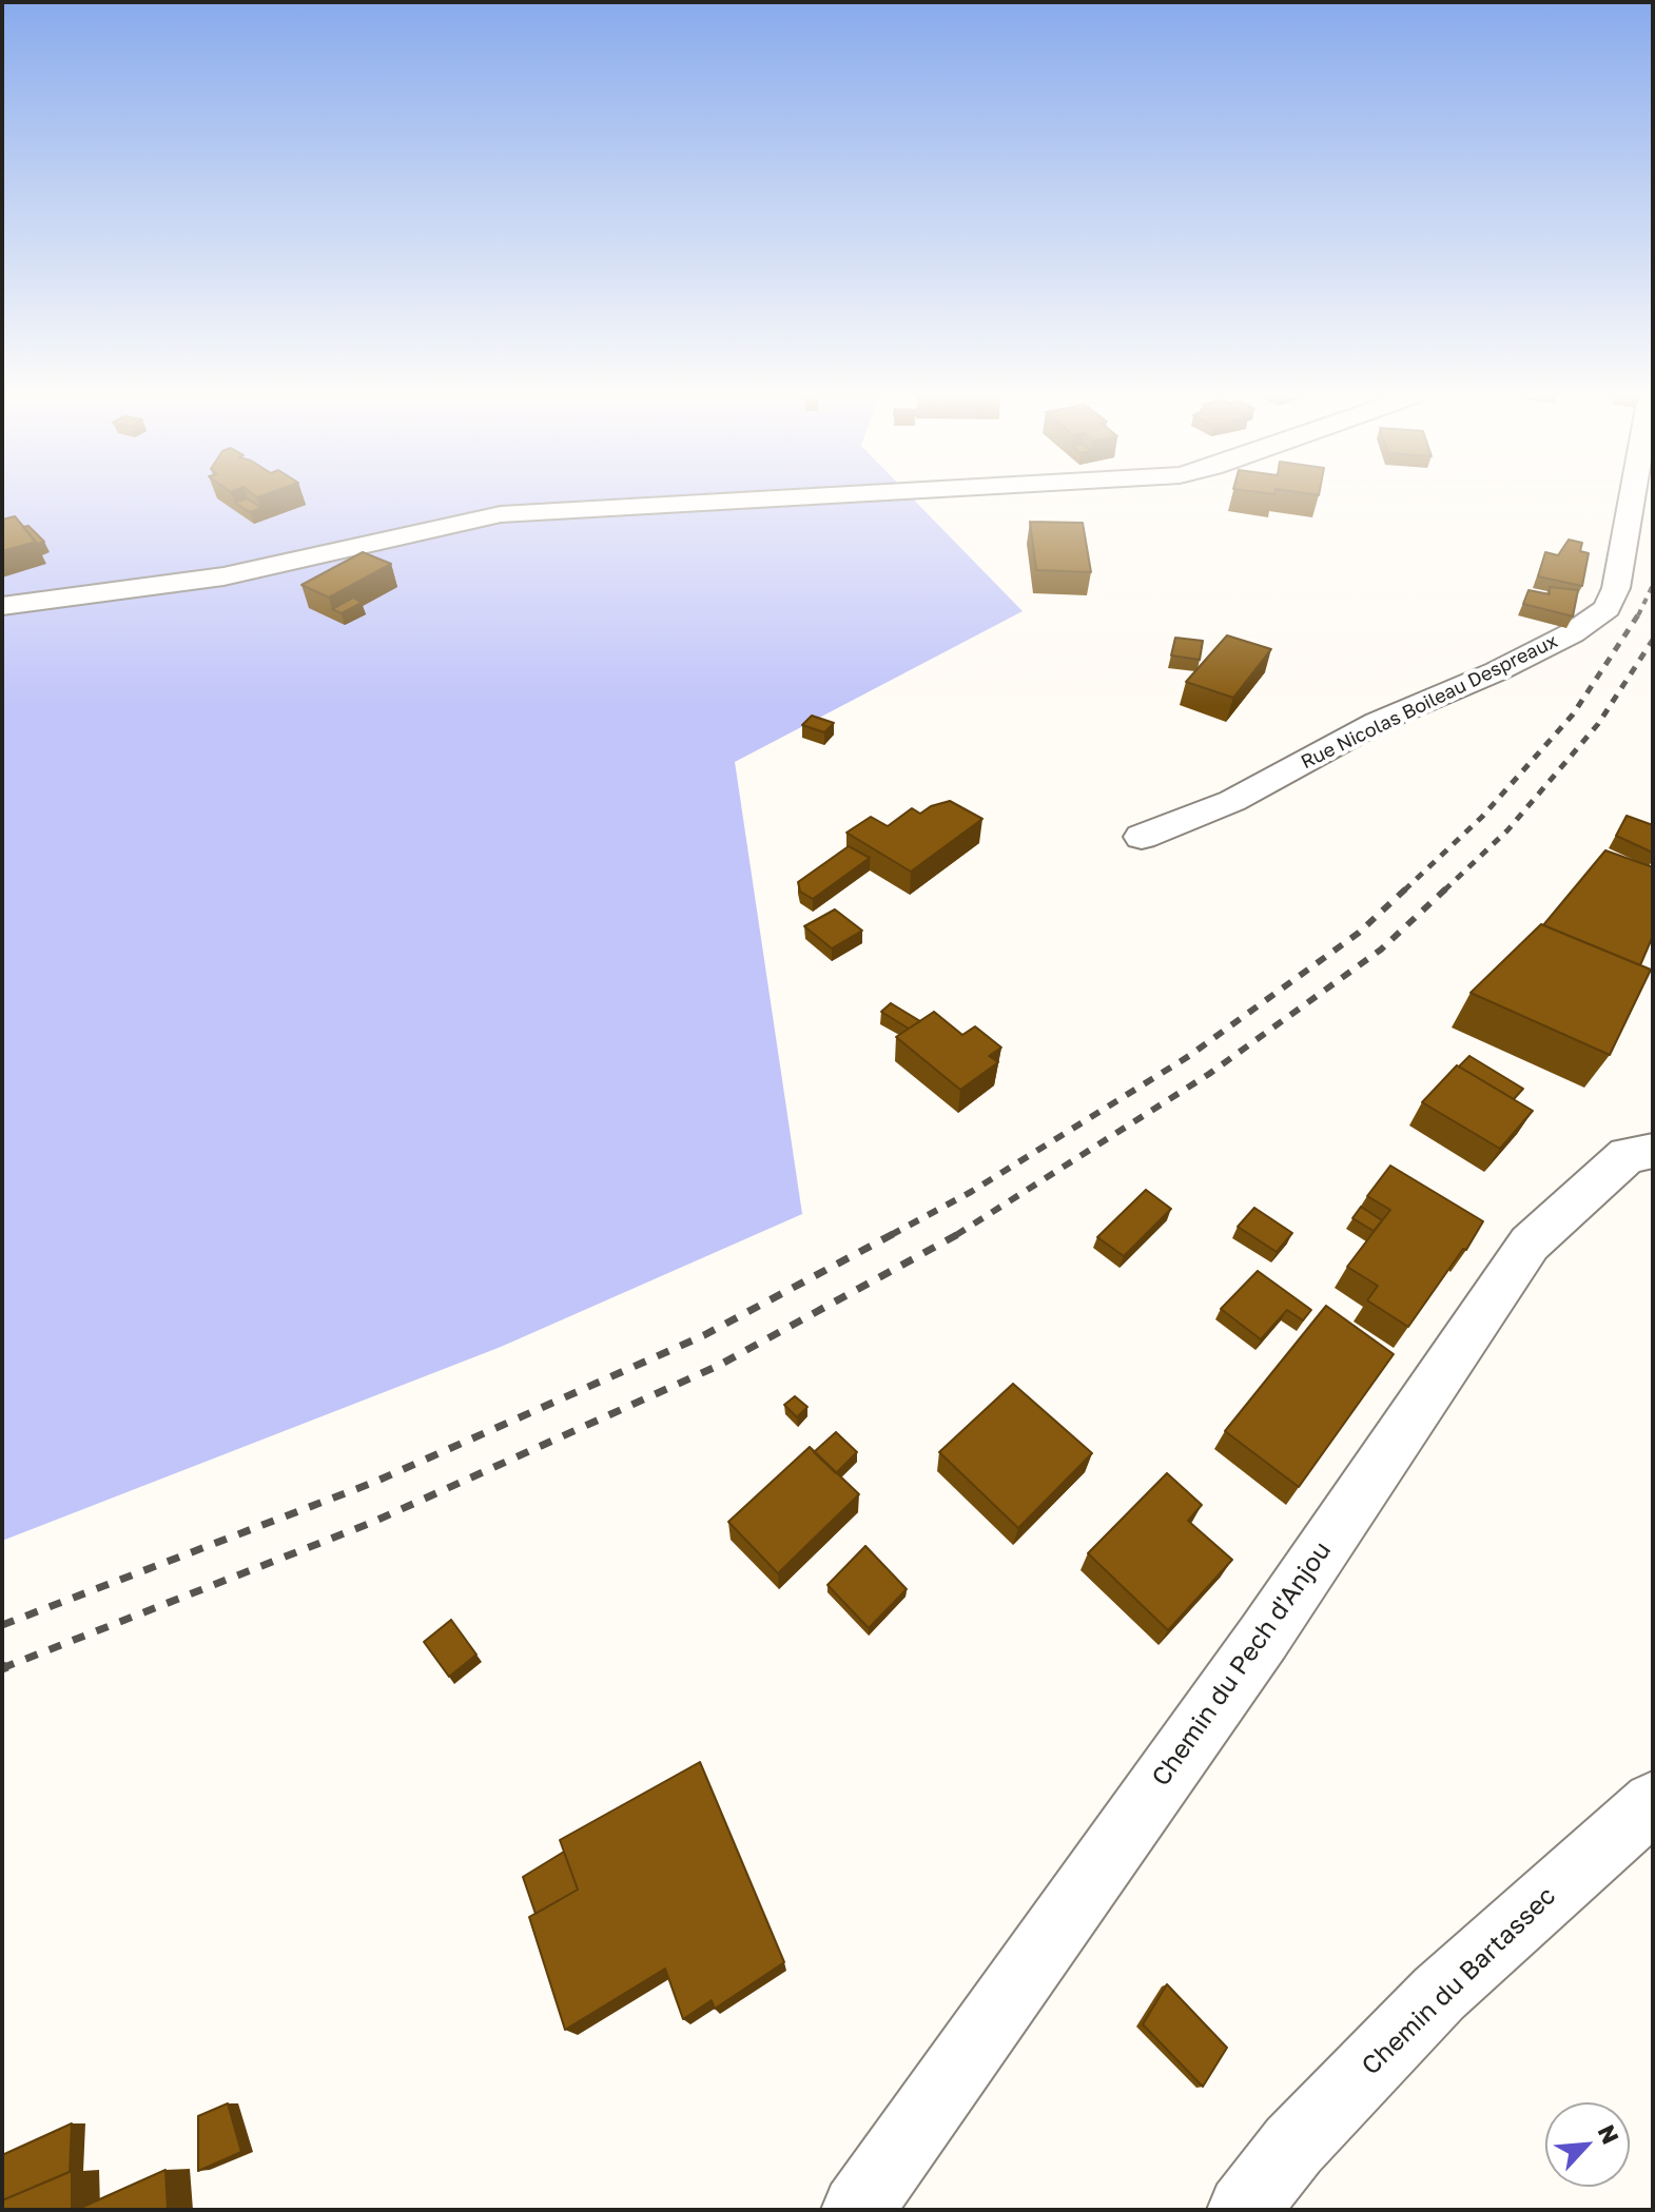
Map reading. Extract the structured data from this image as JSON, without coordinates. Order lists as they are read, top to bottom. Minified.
{"streets":{"street":["Rue Nicolas Boileau Despreaux","Chemin du Pech d'Anjou","Chemin du Bartassec"]},"north":"top right"}
